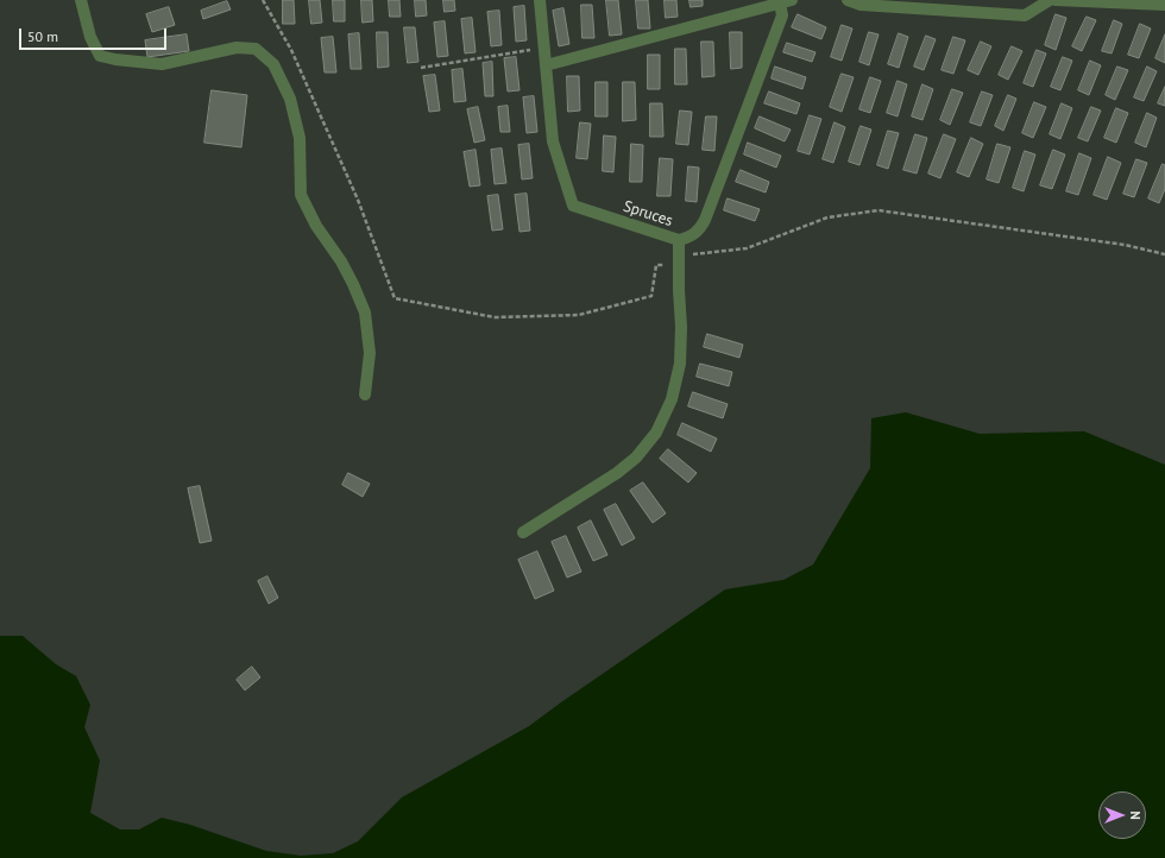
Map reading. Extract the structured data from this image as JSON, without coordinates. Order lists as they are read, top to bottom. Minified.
{"streets":{"lane":["Spruces"]},"scale_bar":"50 m","north":"right"}
